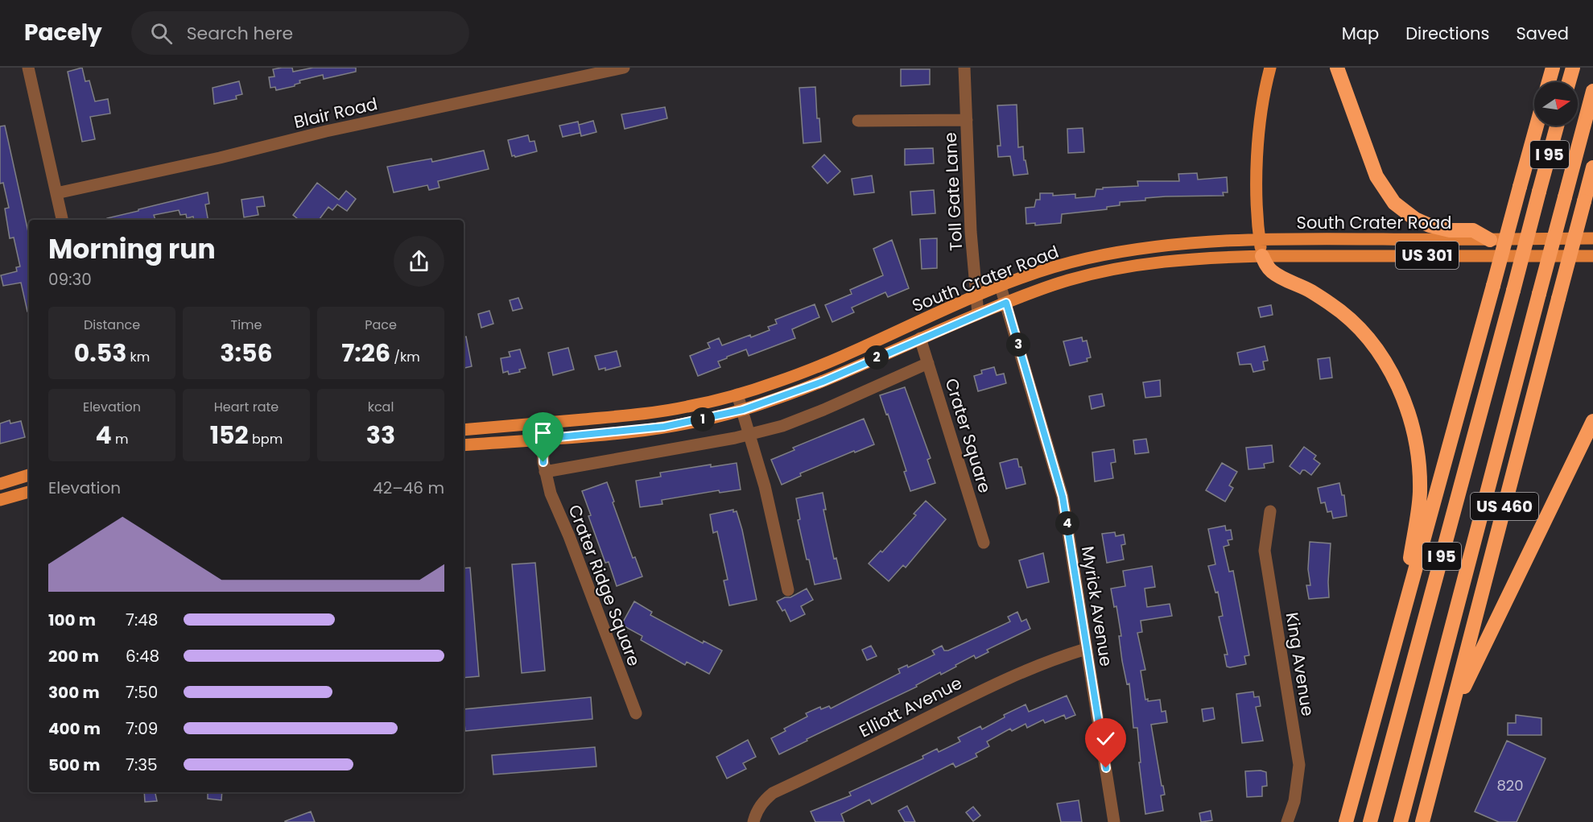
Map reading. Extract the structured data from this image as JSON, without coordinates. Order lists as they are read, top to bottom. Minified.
{"streets":{"highway":["I 95","US 460"],"main road":["South Crater Road","US 301"],"street":["Blair Road","Toll Gate Lane","Crater Square","Crater Ridge Square","Myrick Avenue","King Avenue","Elliott Avenue"]},"crossings":[["Toll Gate Lane","South Crater Road"],["South Crater Road","Crater Square"],["South Crater Road","Crater Ridge Square"],["South Crater Road","Myrick Avenue"],["Myrick Avenue","Elliott Avenue"]],"house_numbers":["820"],"north":"right","page":{"header":"Pacely","search":"Search here","nav":["Map","Directions","Saved"],"heading":["Morning run","09:30"],"stats":[["Distance","0.53 km"],["Time","3:56"],["Pace","7:26 /km"],["Elevation","4 m"],["Heart rate","152 bpm"],["kcal","33"]],"pins":["3","2","1","4"],"chart":["Elevation","42–46 m"],"list":[{"name":"100 m","note":"7:48"},{"name":"200 m","note":"6:48"},{"name":"300 m","note":"7:50"},{"name":"400 m","note":"7:09"},{"name":"500 m","note":"7:35"}]}}
